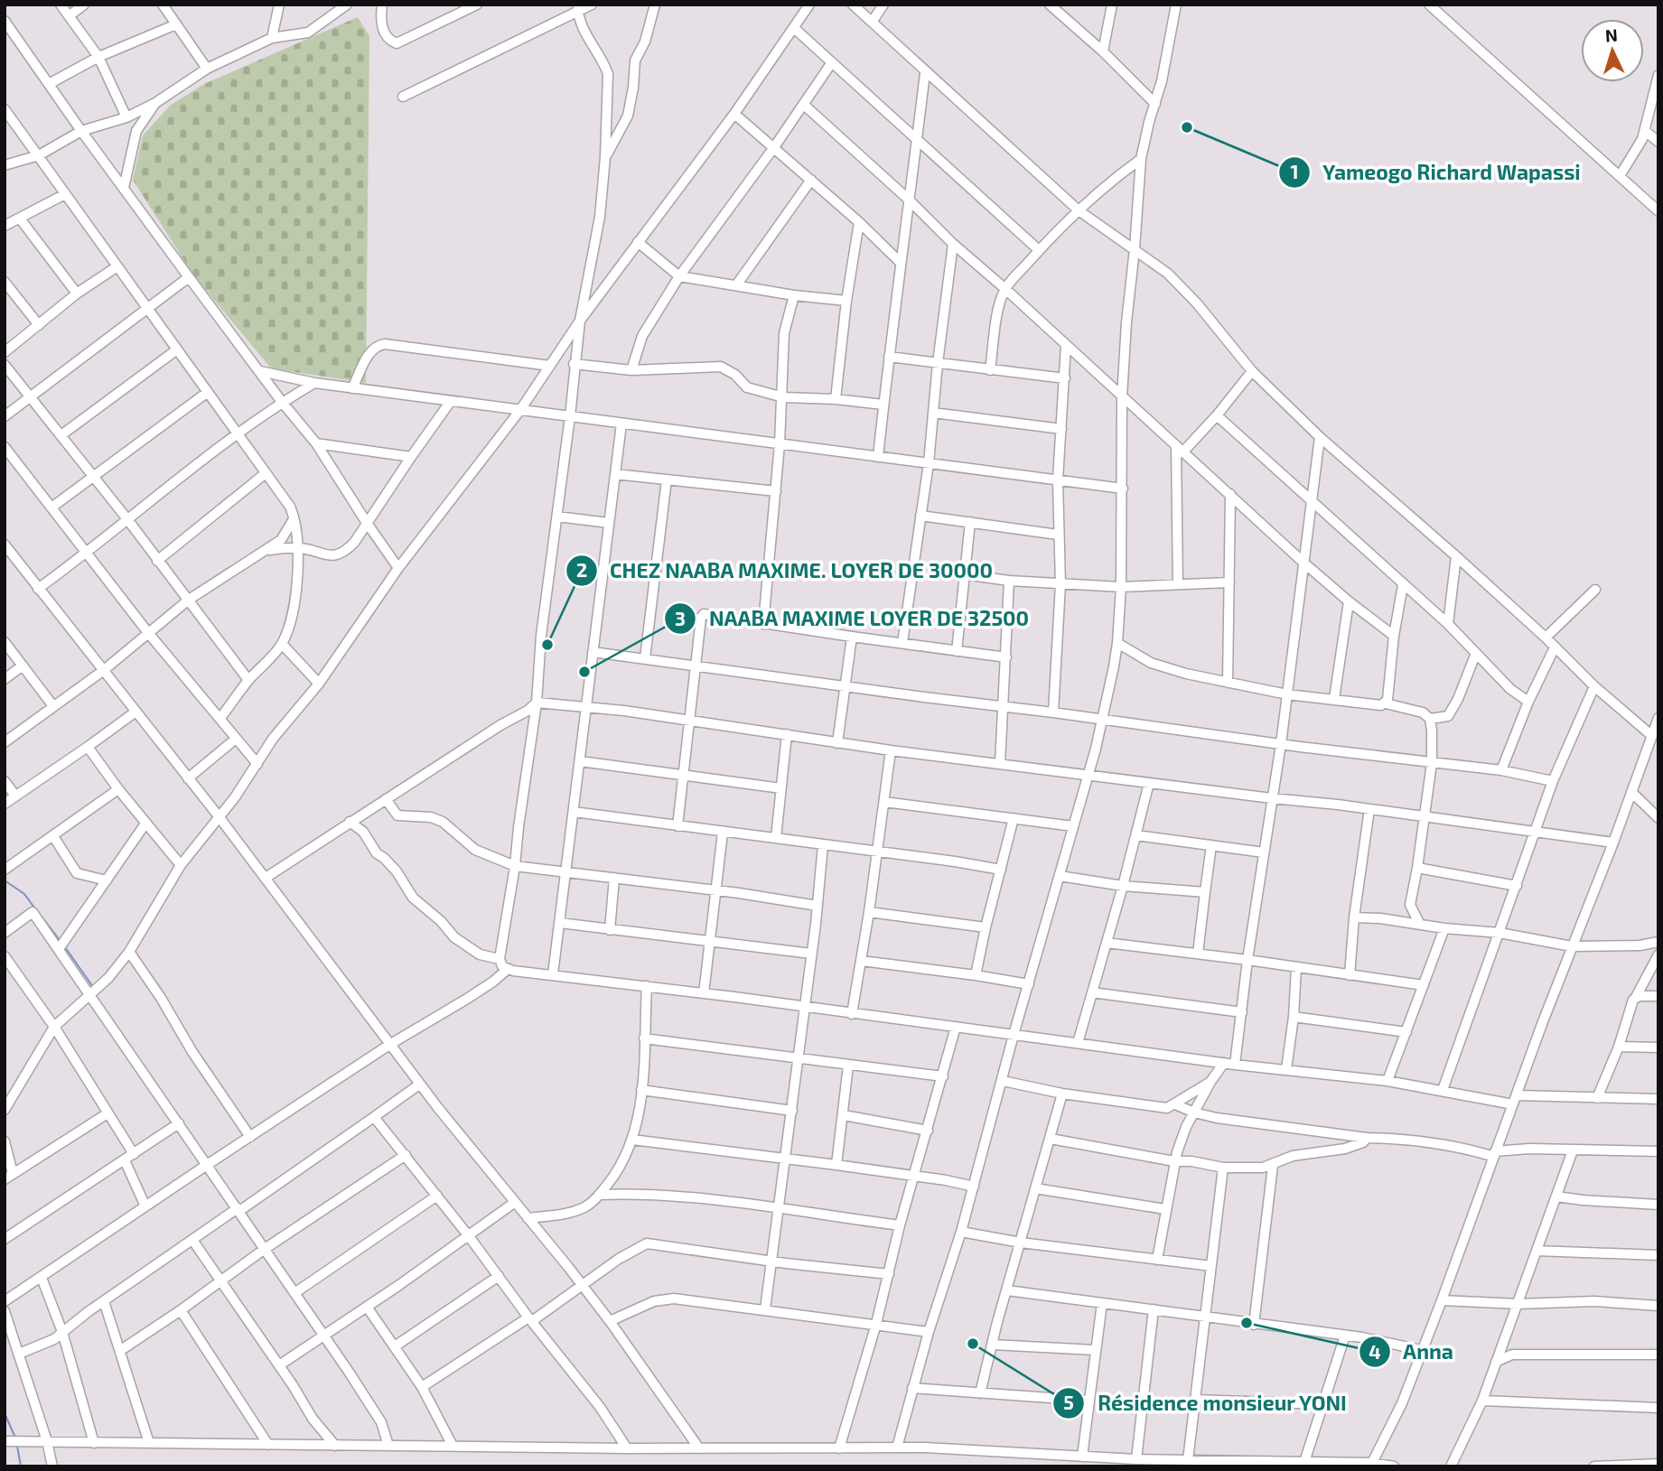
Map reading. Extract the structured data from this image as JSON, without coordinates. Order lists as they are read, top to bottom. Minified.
{"places":["Yameogo Richard Wapassi","CHEZ NAABA MAXIME. LOYER DE 30000","NAABA MAXIME LOYER DE 32500","Anna","Résidence monsieur YONI"],"north":"top"}
